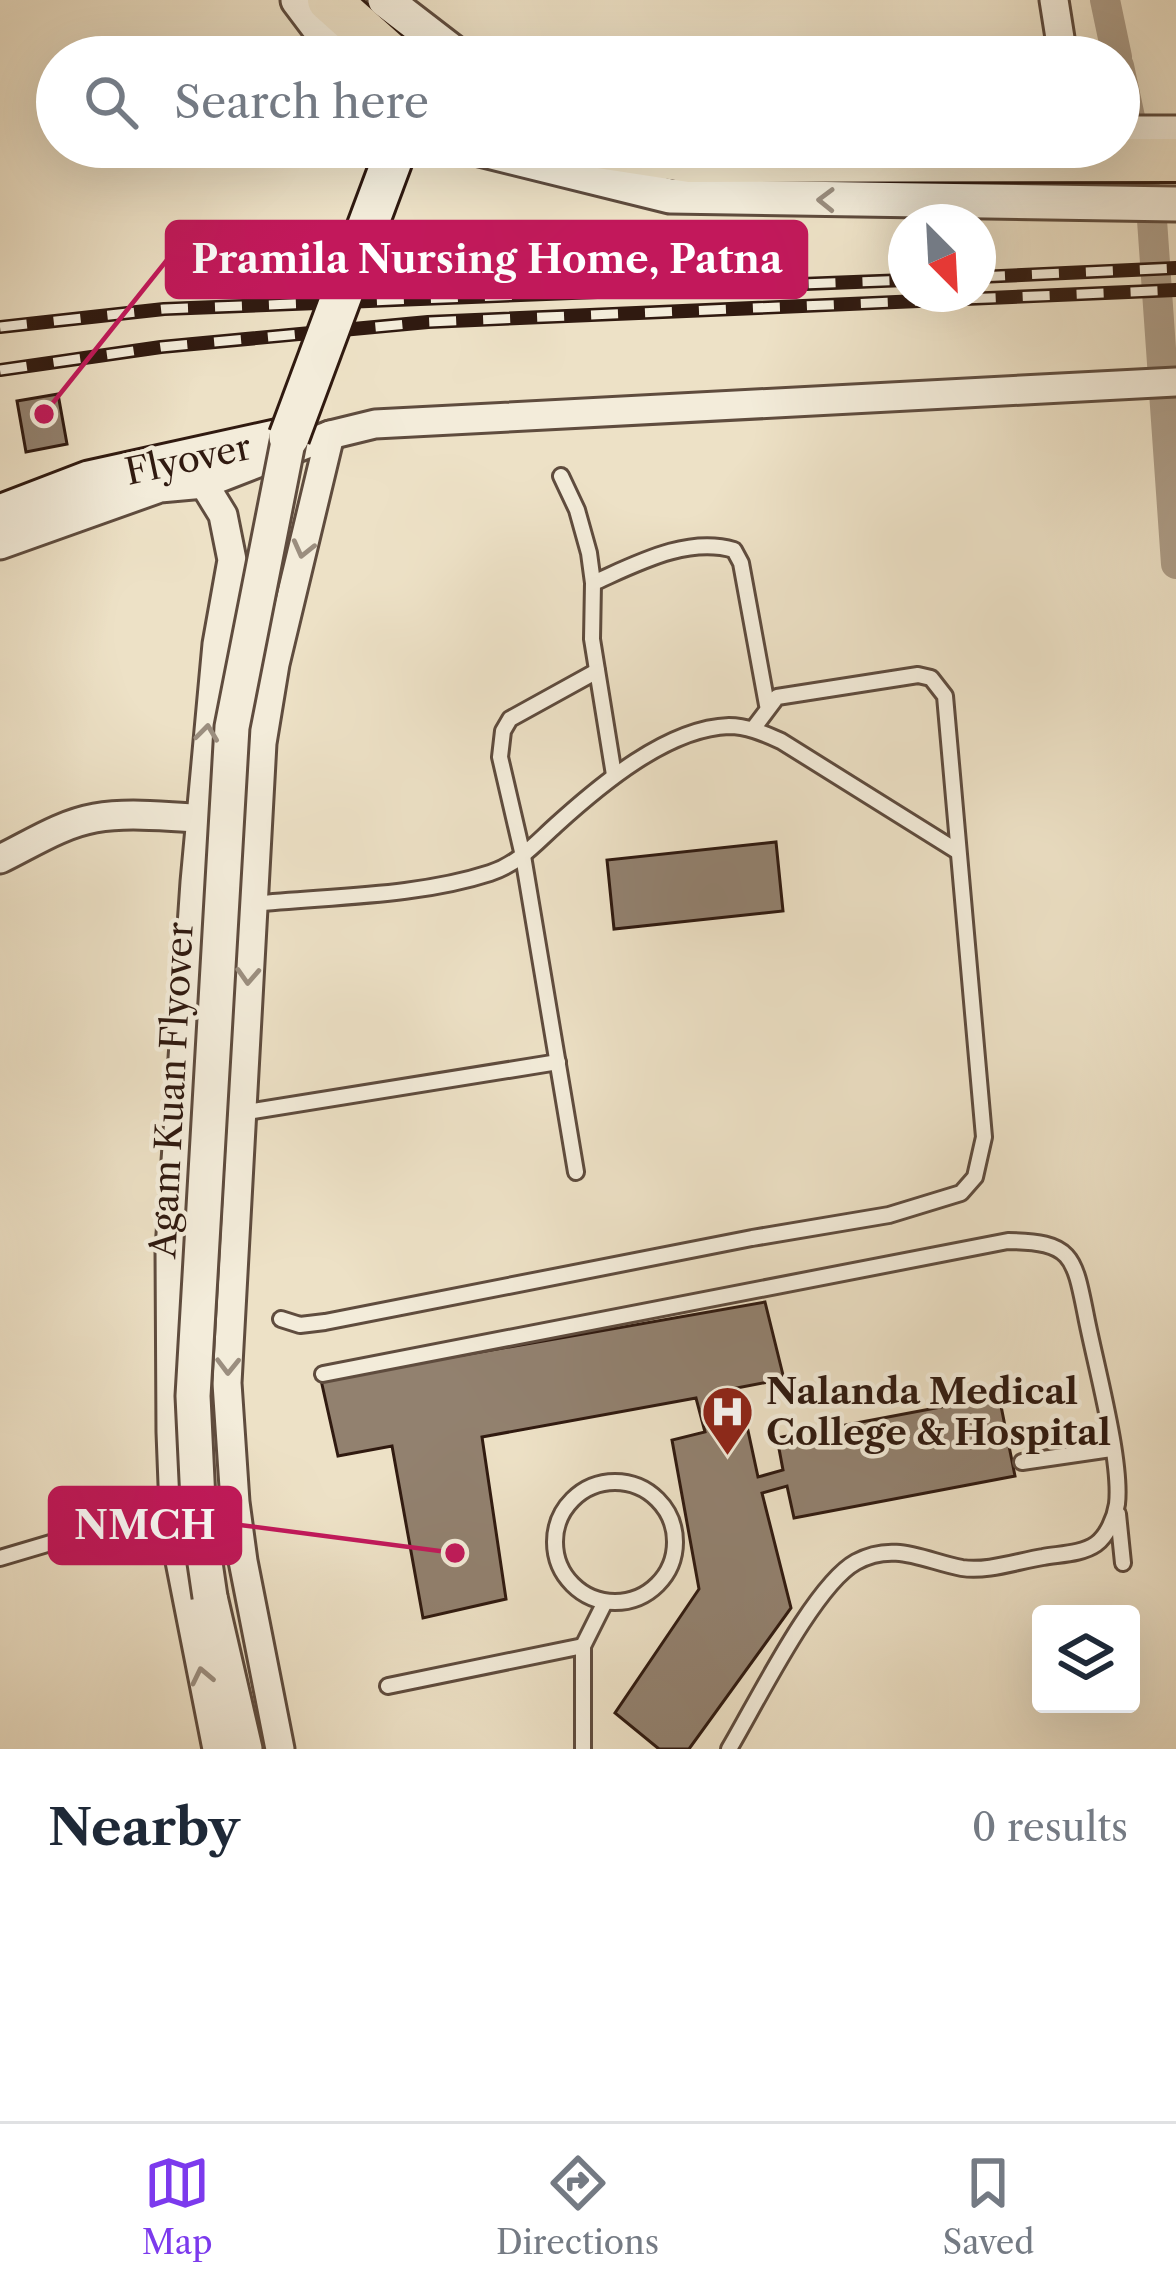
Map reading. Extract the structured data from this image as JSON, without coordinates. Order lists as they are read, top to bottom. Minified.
{"streets":{"main road":["Flyover"],"street":["Agam Kuan Flyover"]},"crossings":[["Flyover","Agam Kuan Flyover"]],"places":{"other":["Pramila Nursing Home, Patna","NMCH"],"hospital":["Nalanda Medical College & Hospital"]},"north":"bottom right","page":{"search":"Search here","heading":["Nearby","0 results"],"nav":["Map","Directions","Saved"]}}
